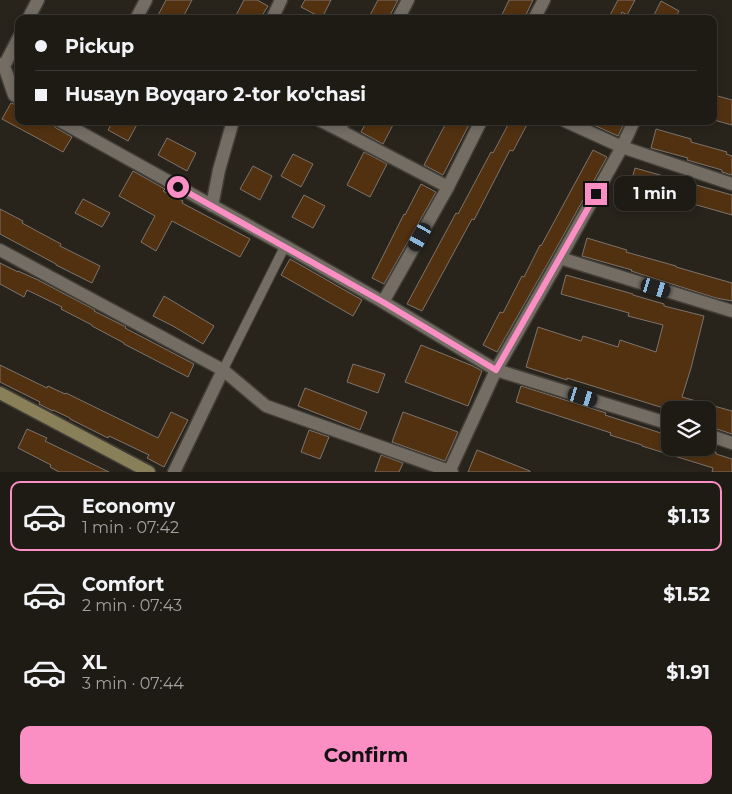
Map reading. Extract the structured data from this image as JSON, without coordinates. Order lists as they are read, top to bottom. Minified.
{"page":{"banner":["Pickup","Husayn Boyqaro 2-tor ko'chasi"],"bubble":"1 min","list":[{"name":"Economy","note":"1 min · 07:42","value":"$1.13"},{"name":"Comfort","note":"2 min · 07:43","value":"$1.52"},{"name":"XL","note":"3 min · 07:44","value":"$1.91"}],"buttons":"Confirm"}}
